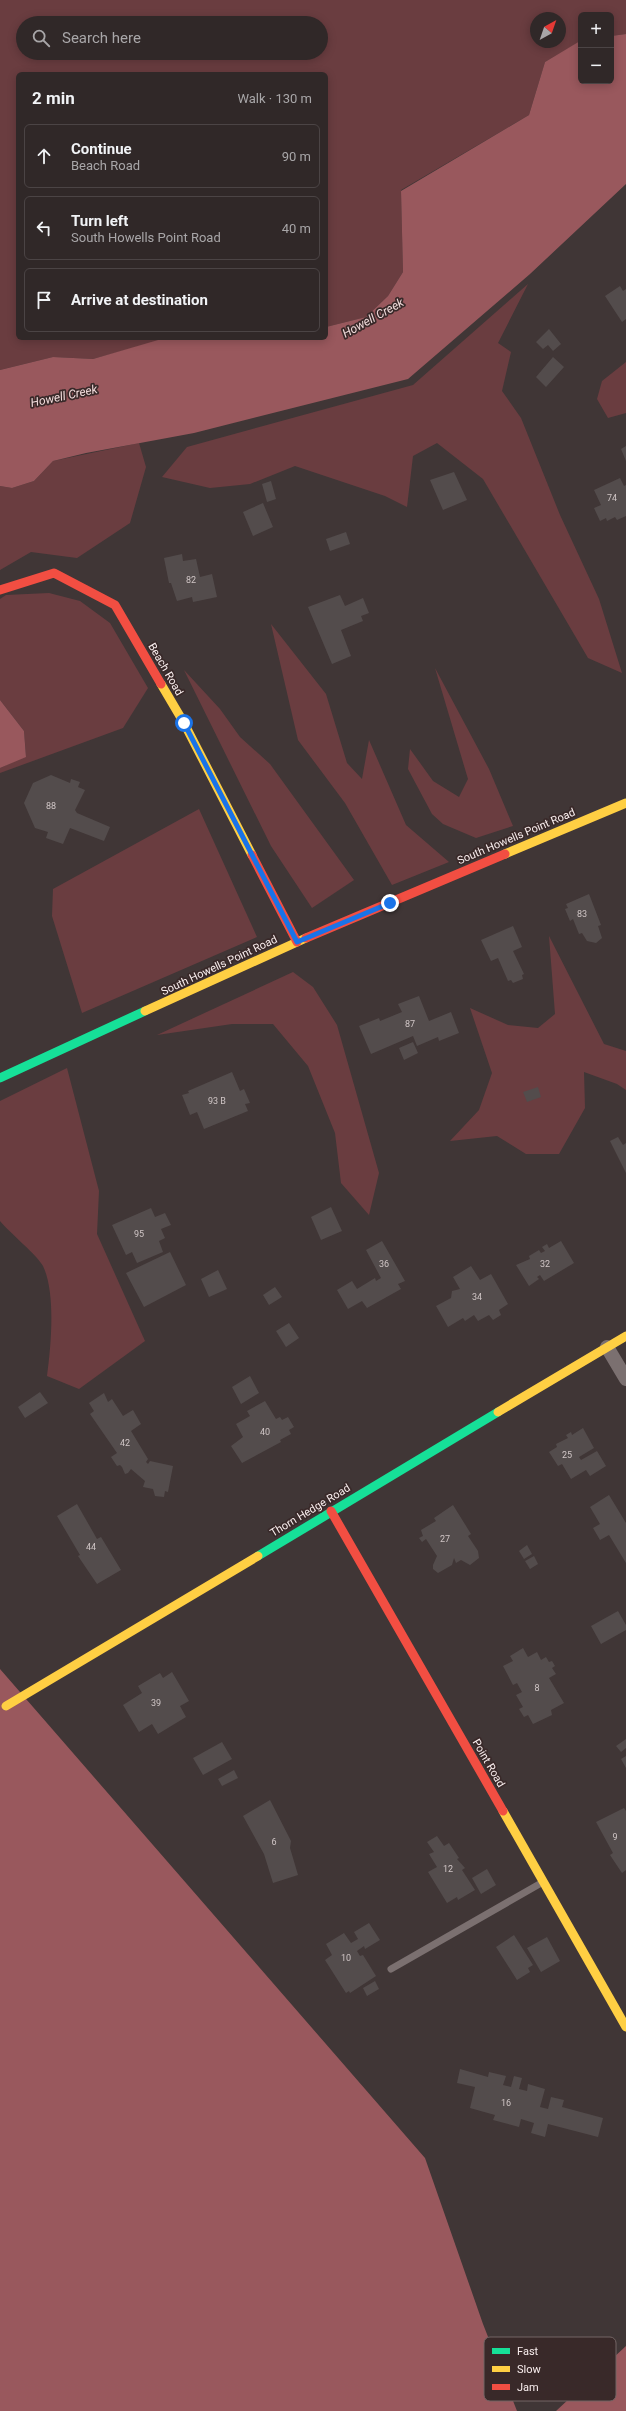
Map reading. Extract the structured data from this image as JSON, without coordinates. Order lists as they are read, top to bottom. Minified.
{"streets":{"street":["Beach Road","South Howells Point Road","Thorn Hedge Road","Point Road"]},"crossings":[["Beach Road","South Howells Point Road"],["Thorn Hedge Road","Point Road"]],"water":["Howell Creek"],"house_numbers":["74","82","88","83","87","93 B","95","36","32","34","40","42","25","27","44","8","39","9","6","12","10","16"],"legend":["Fast","Slow","Jam"],"north":"top right","page":{"map_buttons":["+","−"],"search":"Search here","heading":["2 min","Walk · 130 m"],"list":[["Continue","Beach Road","90 m"],["Turn left","South Howells Point Road","40 m"],"Arrive at destination"]}}
